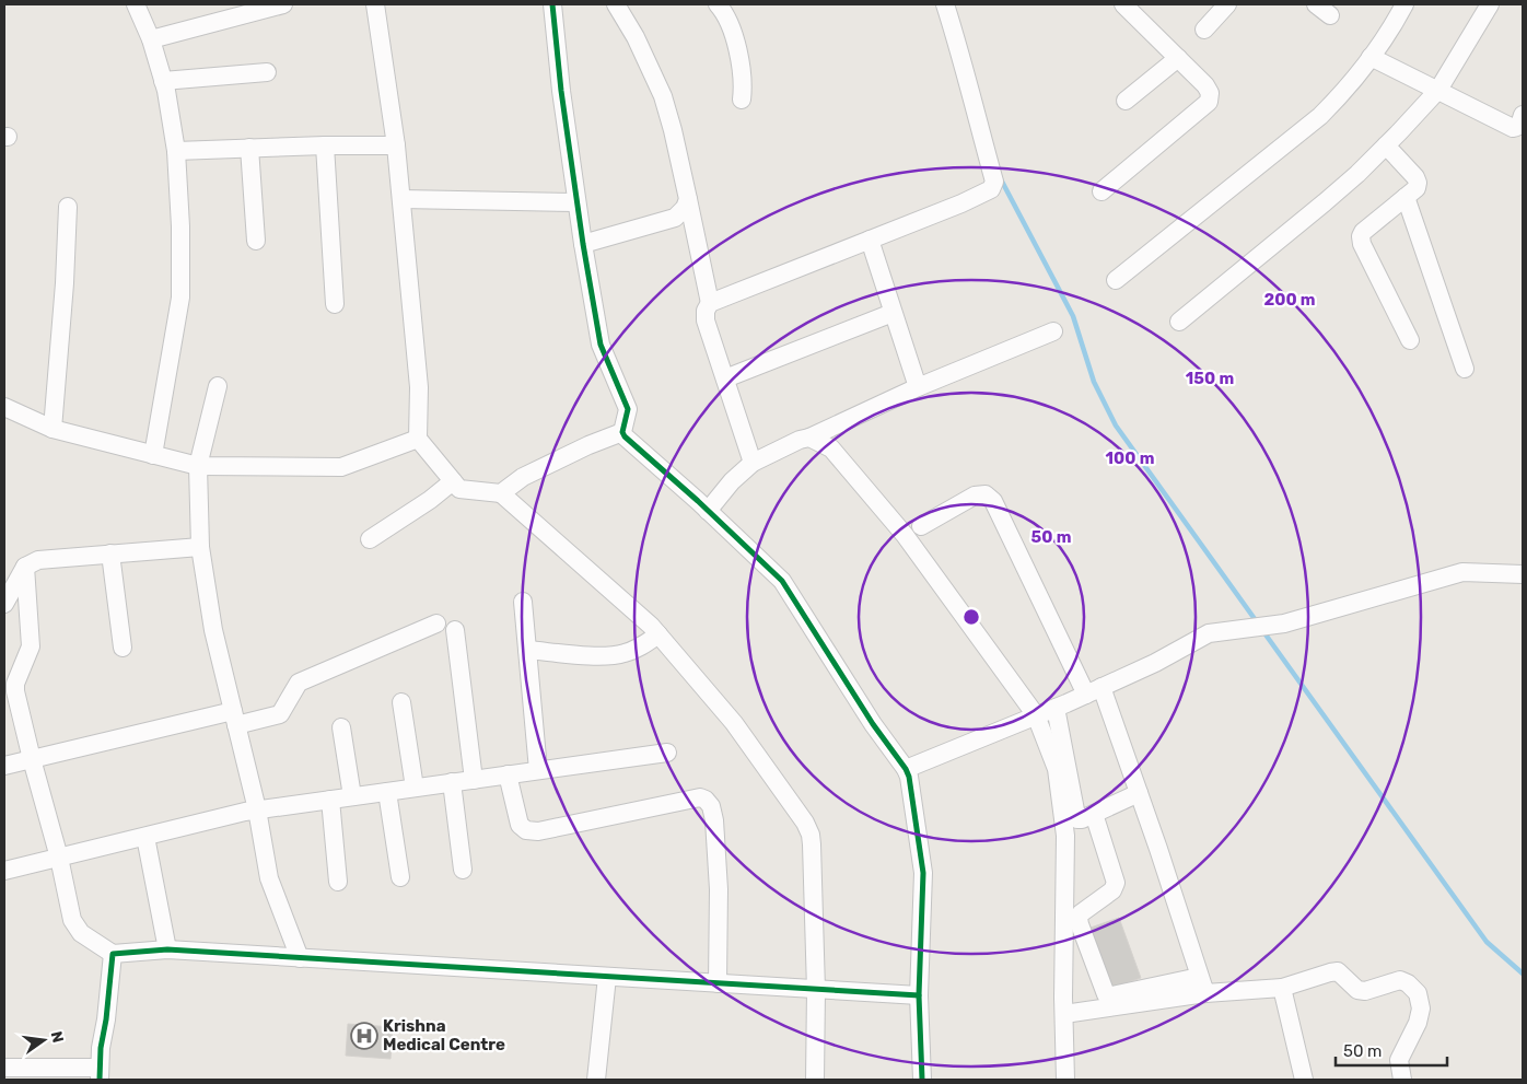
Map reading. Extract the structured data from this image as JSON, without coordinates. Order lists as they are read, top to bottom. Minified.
{"places":{"hospital":["Krishna Medical Centre"]},"scale_bar":"50 m","north":"right","rings":["200 m","150 m","100 m","50 m"]}
